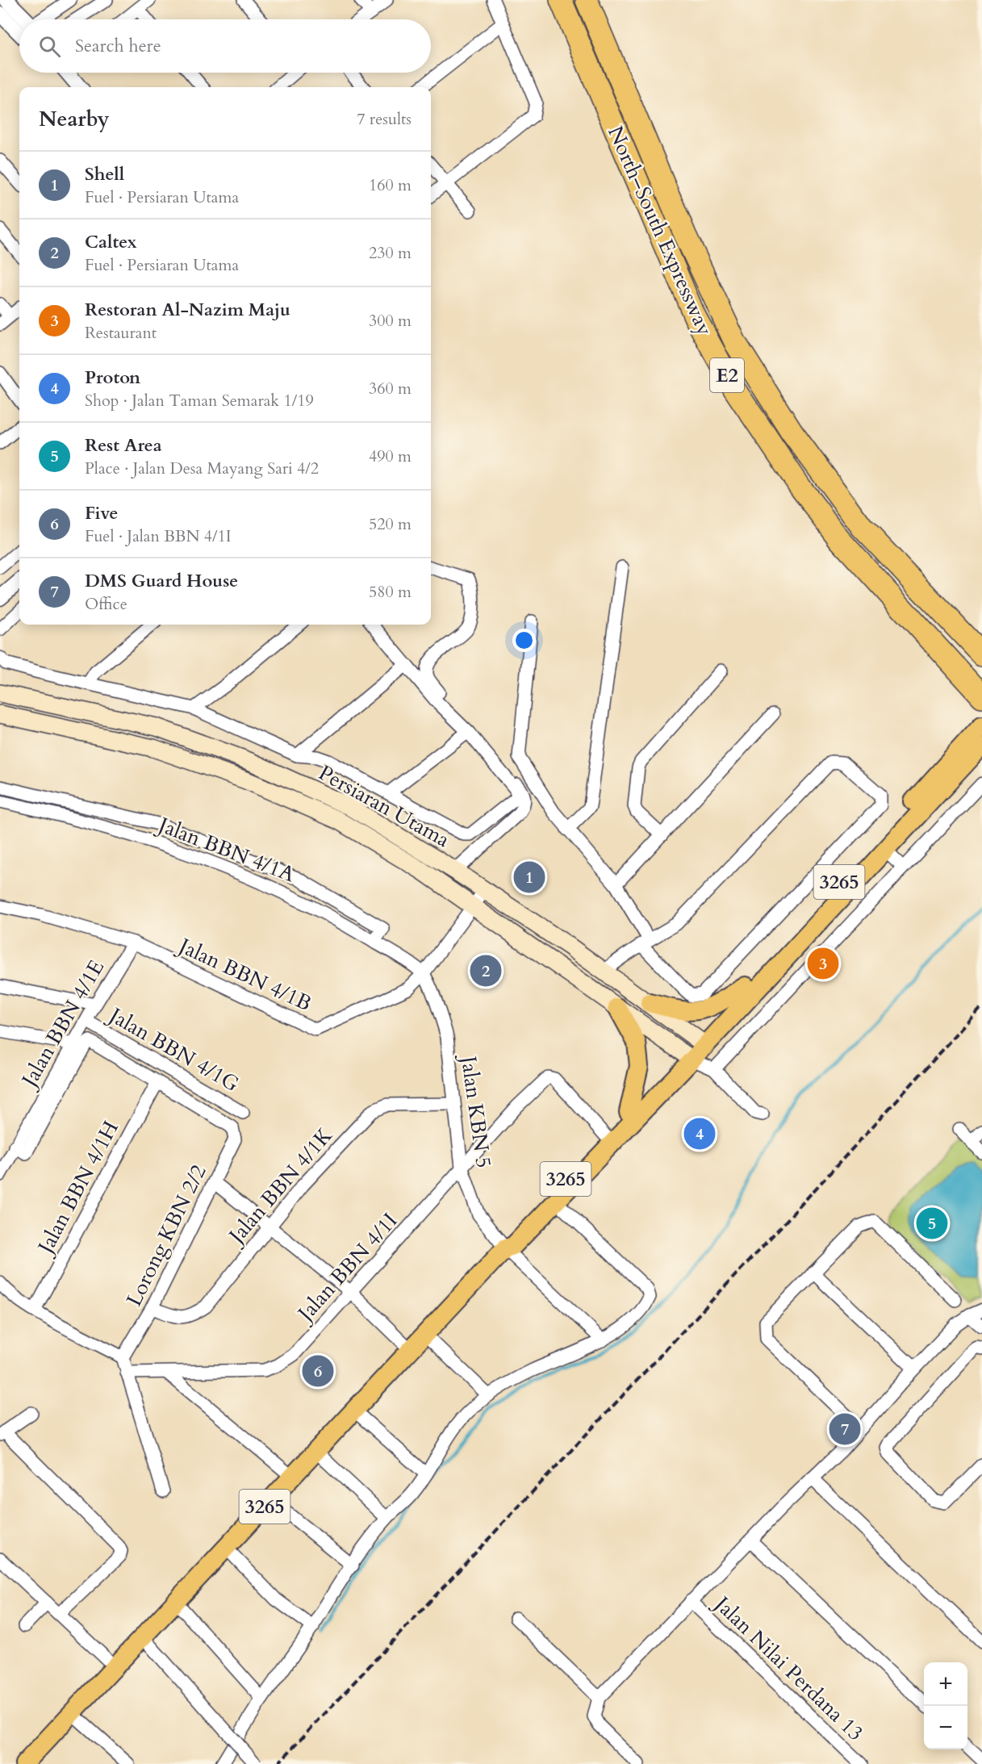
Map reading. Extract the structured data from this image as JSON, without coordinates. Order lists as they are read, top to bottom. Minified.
{"streets":{"highway":["North–South Expressway","E2"],"main road":["Persiaran Utama","3265"],"street":["Jalan BBN 4/1A","Jalan BBN 4/1B","Jalan BBN 4/1E","Jalan BBN 4/1G","Jalan KBN 5","Jalan BBN 4/1K","Jalan BBN 4/1H","Lorong KBN 2/2","Jalan BBN 4/1I","Jalan Nilai Perdana 13"]},"crossings":[["Persiaran Utama","3265"],["Persiaran Utama","Jalan BBN 4/1B"],["Jalan BBN 4/1A","Jalan BBN 4/1B"],["Jalan BBN 4/1A","Jalan KBN 5"],["3265","Jalan KBN 5"],["3265","Jalan BBN 4/1I"],["Jalan BBN 4/1B","Jalan BBN 4/1E"],["Jalan BBN 4/1B","Jalan KBN 5"],["Jalan BBN 4/1E","Jalan BBN 4/1G"],["Jalan KBN 5","Jalan BBN 4/1K"],["Jalan KBN 5","Jalan BBN 4/1I"],["Jalan BBN 4/1K","Lorong KBN 2/2"],["Jalan BBN 4/1H","Lorong KBN 2/2"]],"page":{"search":"Search here","heading":["Nearby","7 results"],"list":[{"mark":"1","name":"Shell","note":"Fuel · Persiaran Utama","value":"160 m"},{"mark":"2","name":"Caltex","note":"Fuel · Persiaran Utama","value":"230 m"},{"mark":"3","name":"Restoran Al-Nazim Maju","note":"Restaurant","value":"300 m"},{"mark":"4","name":"Proton","note":"Shop · Jalan Taman Semarak 1/19","value":"360 m"},{"mark":"5","name":"Rest Area","note":"Place · Jalan Desa Mayang Sari 4/2","value":"490 m"},{"mark":"6","name":"Five","note":"Fuel · Jalan BBN 4/1I","value":"520 m"},{"mark":"7","name":"DMS Guard House","note":"Office","value":"580 m"}],"pins":["1","3","2","4","5","6","7"],"map_buttons":["+","−"]}}
